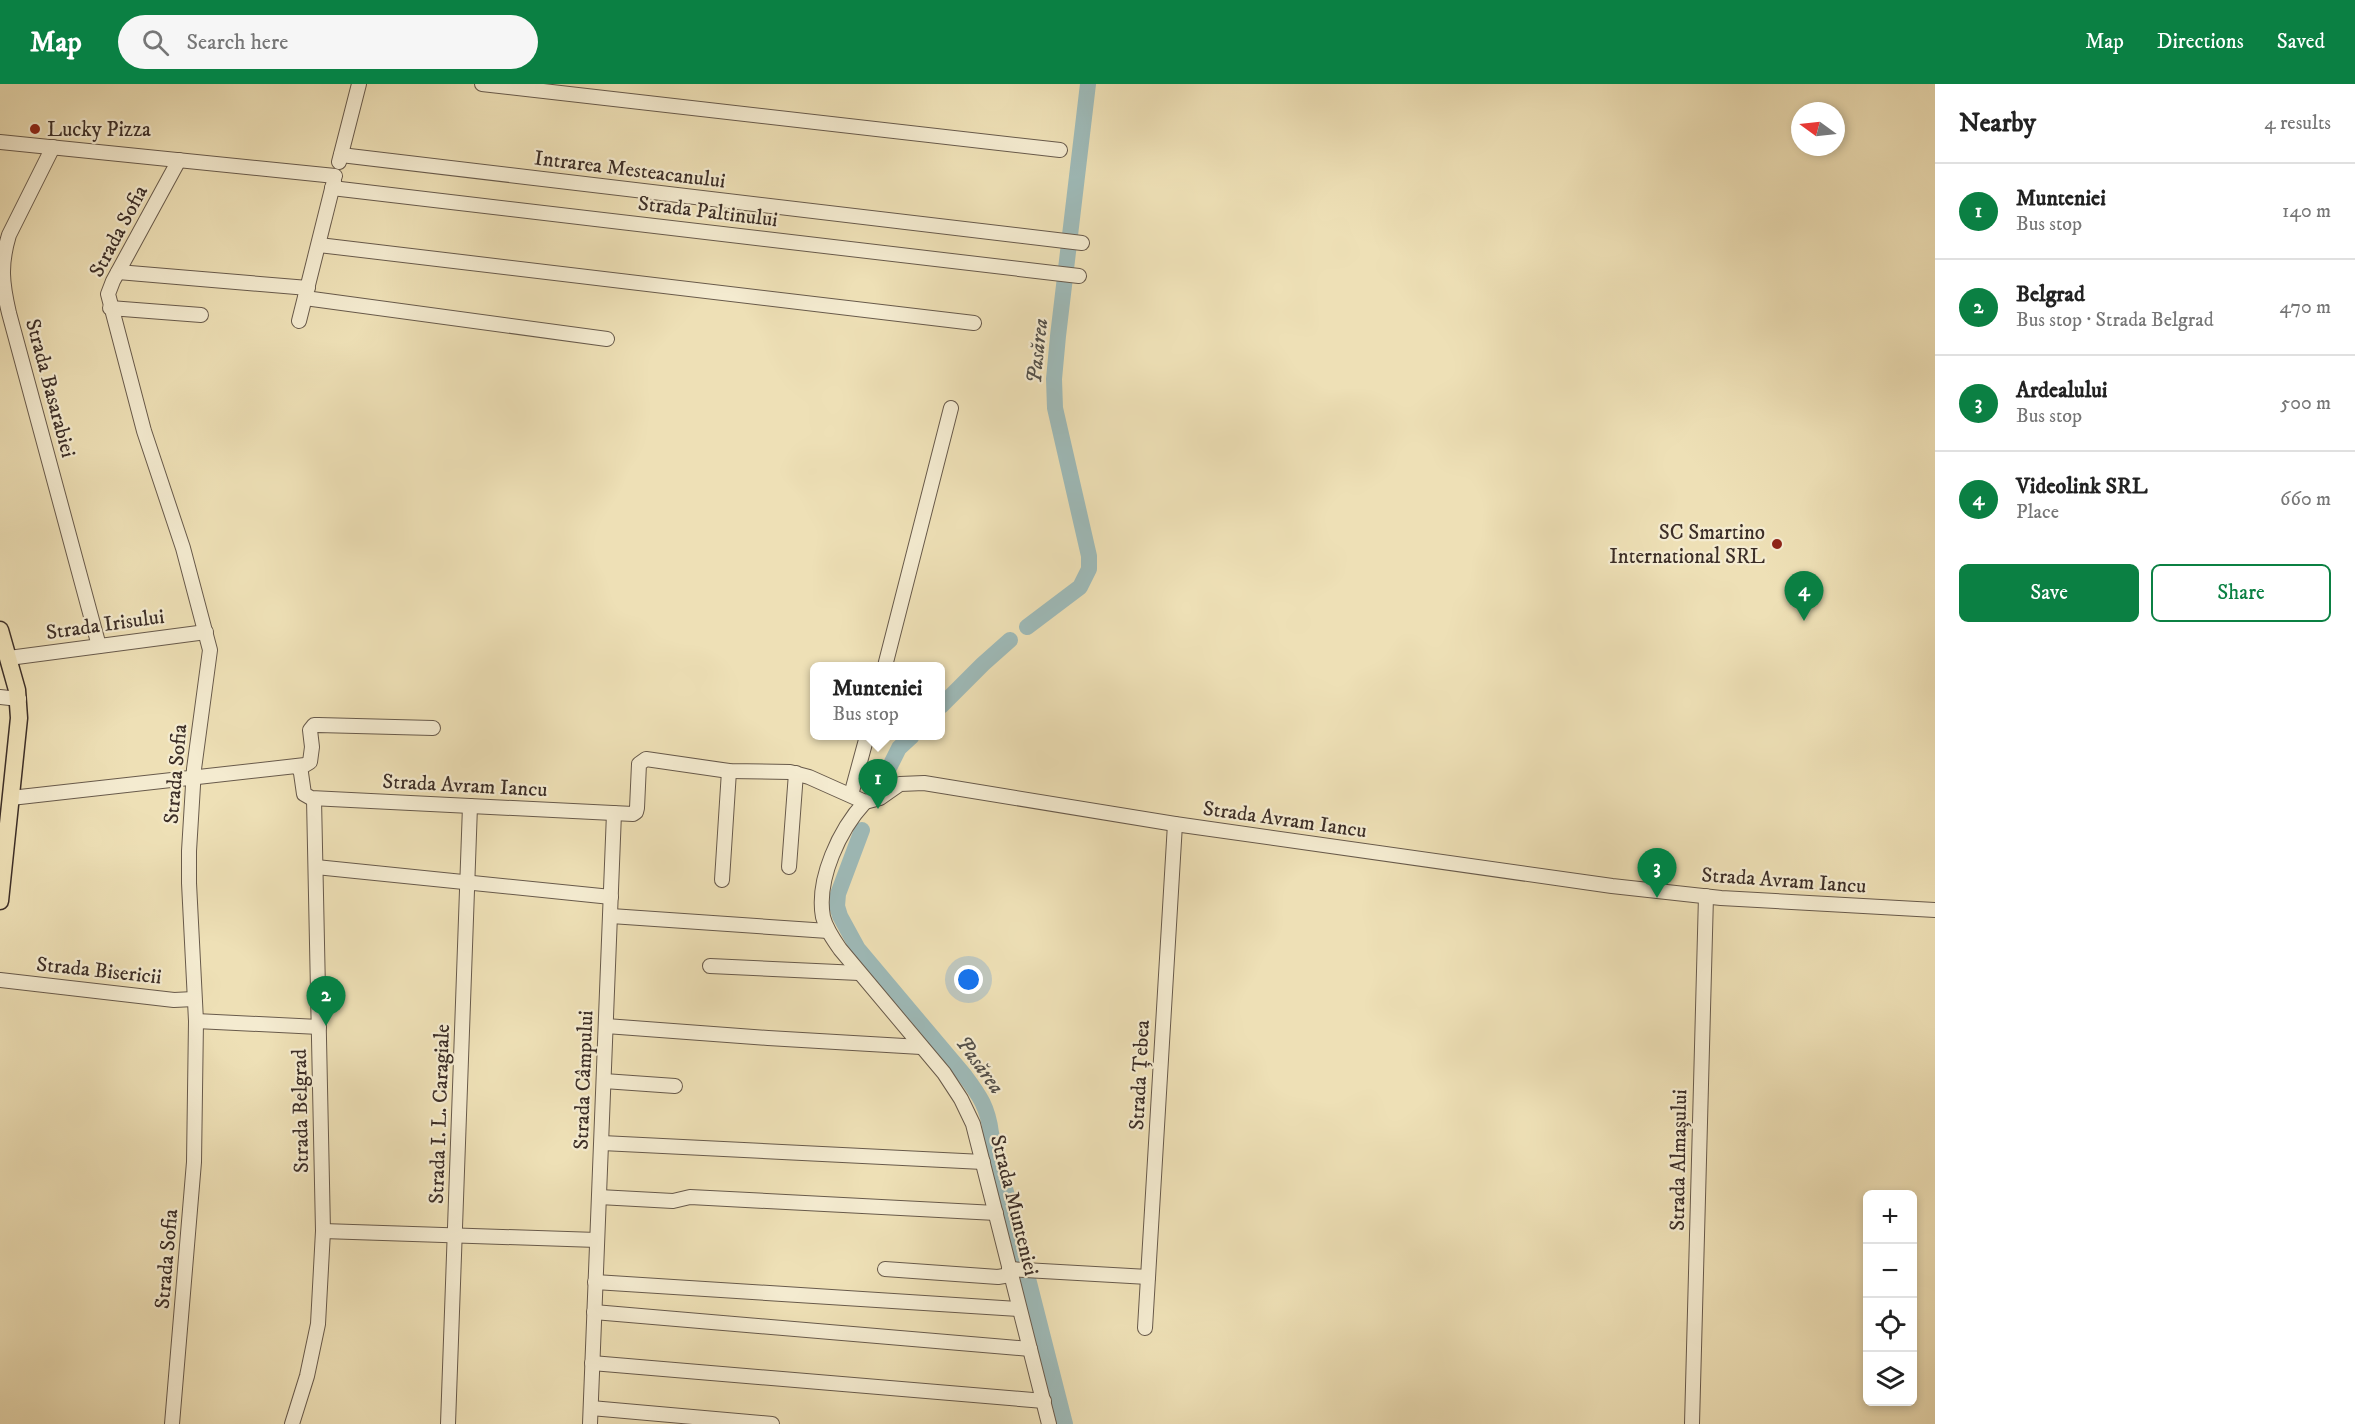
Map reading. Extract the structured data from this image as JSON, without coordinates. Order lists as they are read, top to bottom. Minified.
{"streets":{"street":["Intrarea Mesteacanului","Strada Paltinului","Strada Sofia","Strada Basarabiei","Strada Irisului","Strada Avram Iancu","Strada Bisericii","Strada Țebea","Strada Câmpului","Strada Belgrad","Strada I. L. Caragiale","Strada Almașului","Strada Munteniei"]},"crossings":[["Strada Paltinului","Strada Sofia"],["Strada Paltinului","Strada Basarabiei"],["Strada Sofia","Strada Irisului"],["Strada Sofia","Strada Bisericii"],["Strada Basarabiei","Strada Irisului"],["Strada Avram Iancu","Strada Țebea"],["Strada Avram Iancu","Strada Câmpului"],["Strada Avram Iancu","Strada Belgrad"],["Strada Avram Iancu","Strada I. L. Caragiale"],["Strada Avram Iancu","Strada Almașului"],["Strada Avram Iancu","Strada Munteniei"]],"water":["Pasărea"],"places":["Lucky Pizza","SC Smartino International SRL"],"north":"left","page":{"header":"Map","search":"Search here","nav":["Map","Directions","Saved"],"heading":["Nearby","4 results"],"list":[{"mark":"1","name":"Munteniei","note":"Bus stop","value":"140 m"},{"mark":"2","name":"Belgrad","note":"Bus stop · Strada Belgrad","value":"470 m"},{"mark":"3","name":"Ardealului","note":"Bus stop","value":"500 m"},{"mark":"4","name":"Videolink SRL","note":"Place","value":"660 m"}],"buttons":["Save","Share"],"pins":["4","1","3","2"],"popup":["Munteniei","Bus stop"],"map_buttons":["+","−"]}}
